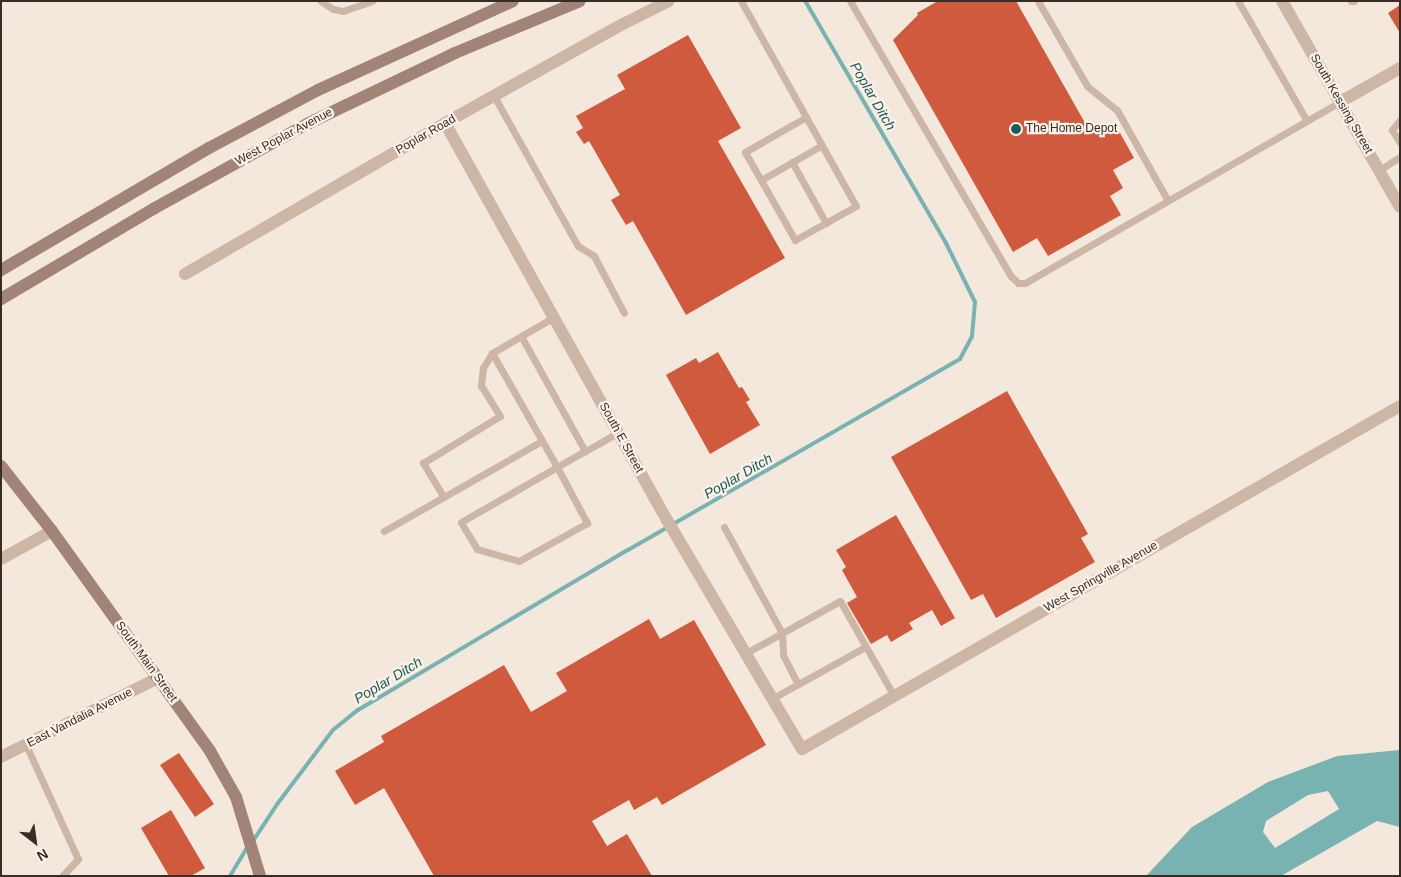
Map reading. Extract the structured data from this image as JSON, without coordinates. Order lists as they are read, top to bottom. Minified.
{"streets":{"main road":["West Poplar Avenue","South Main Street"],"street":["South Kessing Street","Poplar Road","South E Street","West Springville Avenue","East Vandalia Avenue"]},"crossings":[["Poplar Road","South E Street"],["South E Street","West Springville Avenue"],["South Main Street","East Vandalia Avenue"]],"water":["Poplar Ditch"],"places":["The Home Depot"],"north":"bottom right"}
